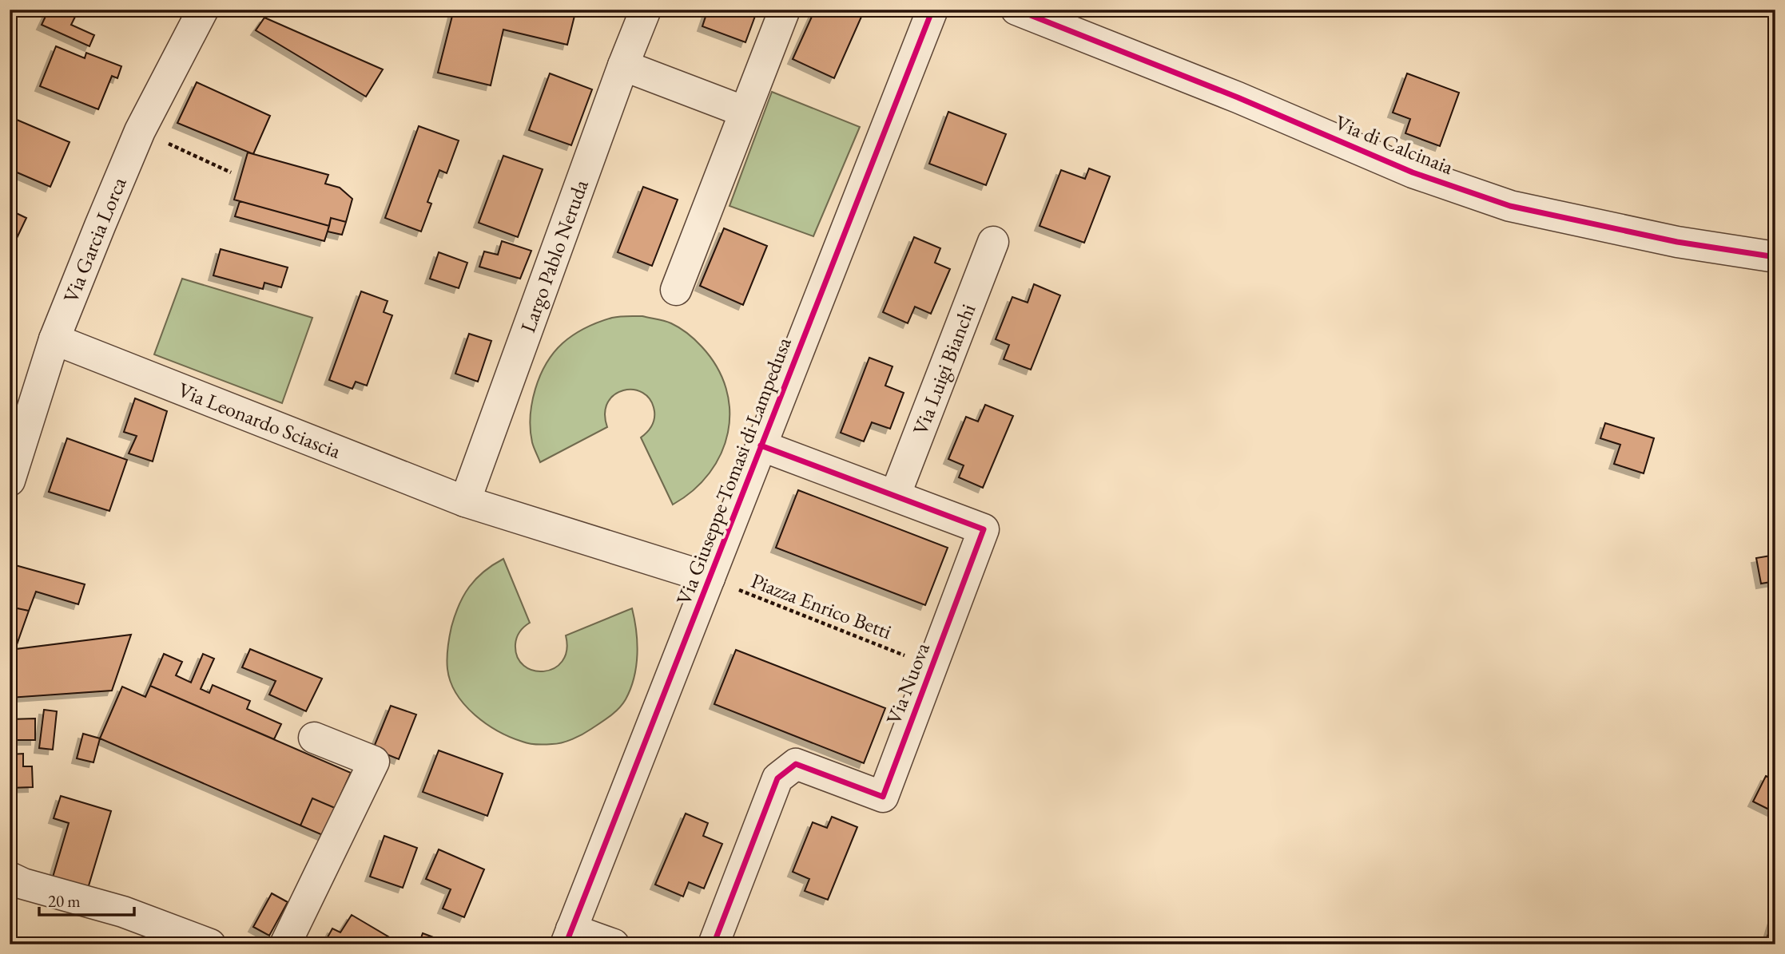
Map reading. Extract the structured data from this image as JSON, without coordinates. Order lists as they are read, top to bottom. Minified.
{"streets":{"street":["Via di Calcinaia","Via Garcia Lorca","Largo Pablo Neruda","Via Luigi Bianchi","Via Leonardo Sciascia","Via Giuseppe Tomasi di Lampedusa","Via Nuova"],"path":["Piazza Enrico Betti"]},"crossings":[["Via Garcia Lorca","Via Leonardo Sciascia"],["Largo Pablo Neruda","Via Leonardo Sciascia"],["Via Luigi Bianchi","Via Nuova"],["Via Leonardo Sciascia","Via Giuseppe Tomasi di Lampedusa"],["Via Leonardo Sciascia","Piazza Enrico Betti"],["Via Giuseppe Tomasi di Lampedusa","Piazza Enrico Betti"],["Via Giuseppe Tomasi di Lampedusa","Via Nuova"],["Piazza Enrico Betti","Via Nuova"]],"scale_bar":"20 m"}
